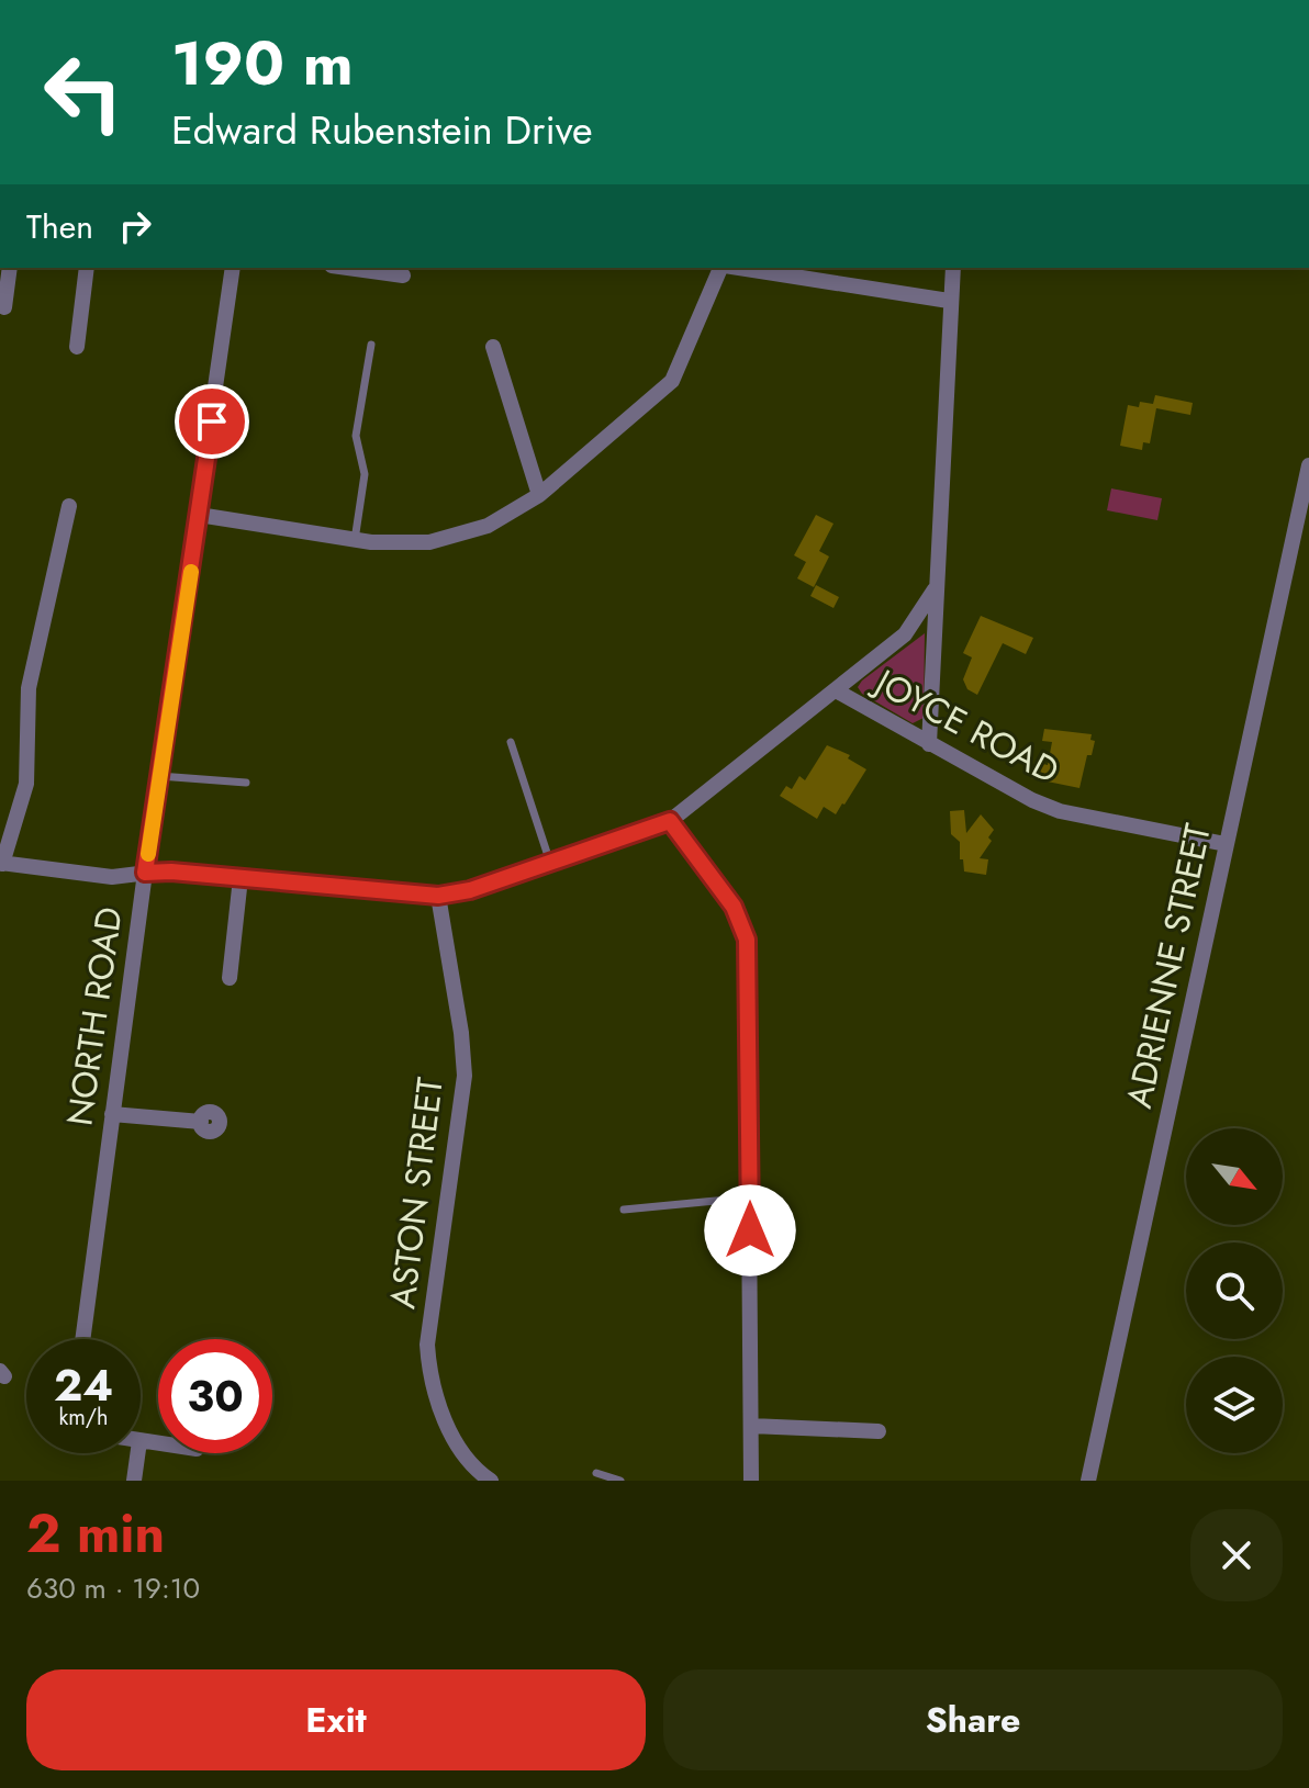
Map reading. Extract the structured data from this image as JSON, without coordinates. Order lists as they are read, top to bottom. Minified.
{"streets":{"street":["JOYCE ROAD","ADRIENNE STREET","NORTH ROAD","ASTON STREET"]},"crossings":[["JOYCE ROAD","ADRIENNE STREET"]],"north":"bottom right","page":{"turn":["190 m","Edward Rubenstein Drive"],"then":"Then","speed":"24 km/h","limit":"30","heading":["2 min","630 m · 19:10"],"buttons":["Exit","Share"]}}
